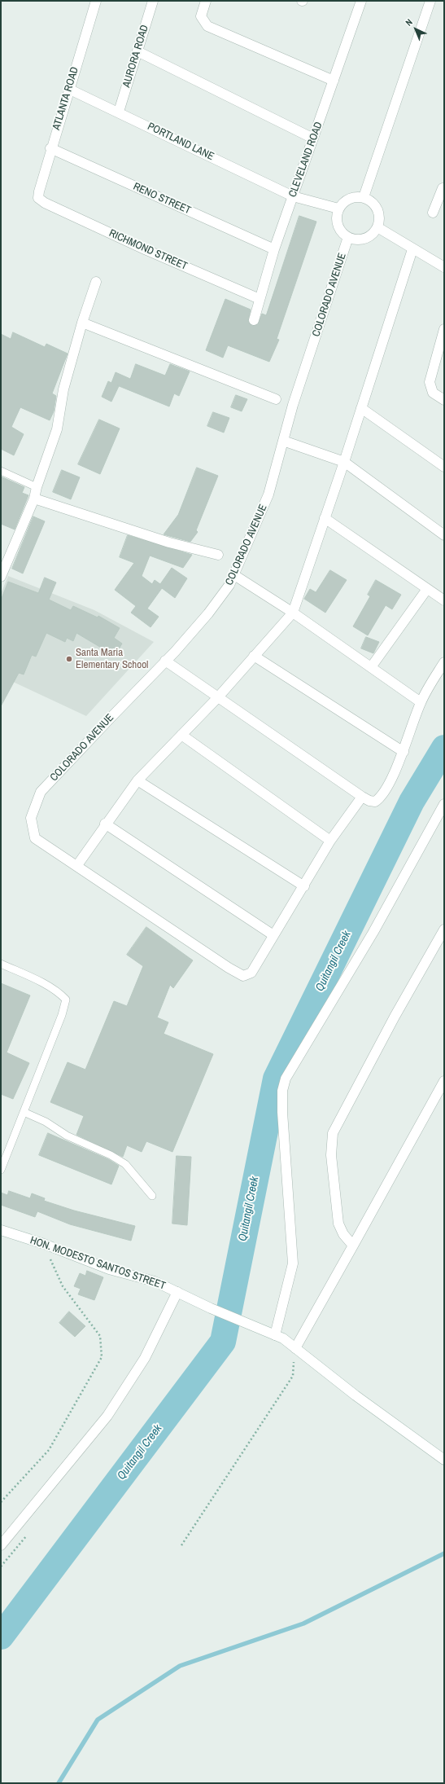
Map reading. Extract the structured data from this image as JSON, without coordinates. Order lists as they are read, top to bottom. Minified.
{"streets":{"street":["AURORA ROAD","ATLANTA ROAD","PORTLAND LANE","CLEVELAND ROAD","RENO STREET","RICHMOND STREET","COLORADO AVENUE","HON. MODESTO SANTOS STREET"]},"crossings":[["AURORA ROAD","PORTLAND LANE"],["ATLANTA ROAD","PORTLAND LANE"],["ATLANTA ROAD","RENO STREET"],["ATLANTA ROAD","RICHMOND STREET"],["PORTLAND LANE","CLEVELAND ROAD"],["PORTLAND LANE","COLORADO AVENUE"],["CLEVELAND ROAD","RENO STREET"],["CLEVELAND ROAD","RICHMOND STREET"]],"water":["Quitangil Creek"],"places":["Santa Maria Elementary School"],"north":"top left"}
